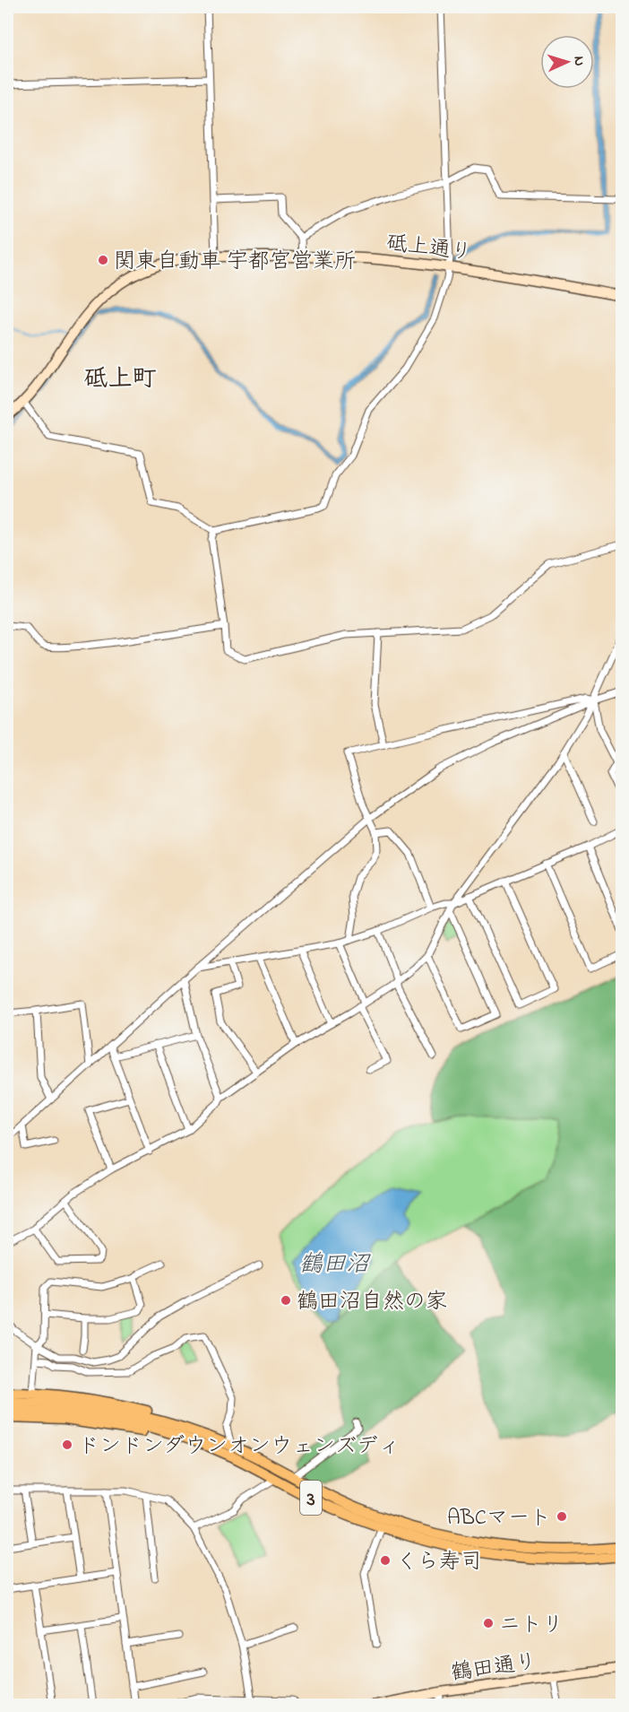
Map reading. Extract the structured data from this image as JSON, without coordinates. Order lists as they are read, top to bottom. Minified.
{"streets":{"main road":["3"],"street":["砥上通り","鶴田通り"]},"districts":["砥上町"],"water":["鶴田沼"],"places":["関東自動車 宇都宮営業所","鶴田沼自然の家","ドンドンダウンオンウェンズディ","ABCマート","くら寿司","ニトリ"],"north":"right"}
